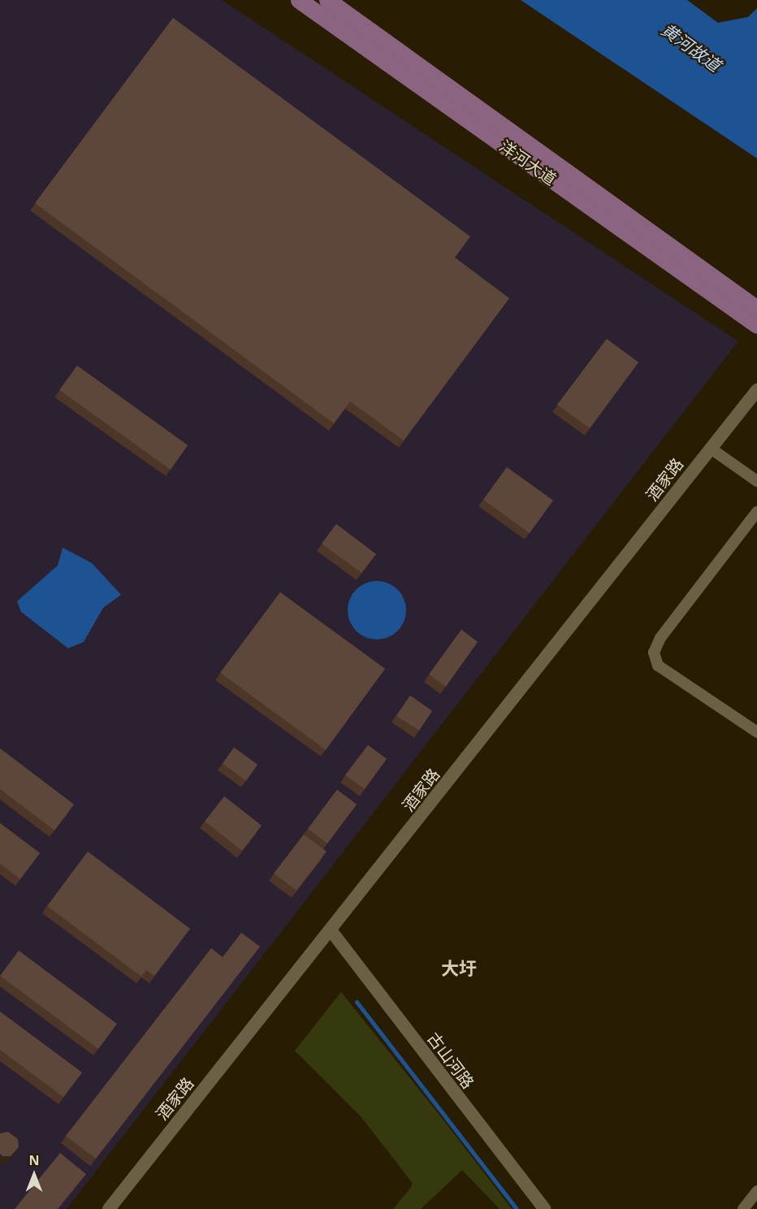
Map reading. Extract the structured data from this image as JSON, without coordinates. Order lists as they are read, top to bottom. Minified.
{"streets":{"main road":["洋河大道"],"street":["酒家路","古山河路"]},"crossings":[["酒家路","古山河路"]],"districts":["大圩"],"water":["黄河故道"],"north":"top"}
